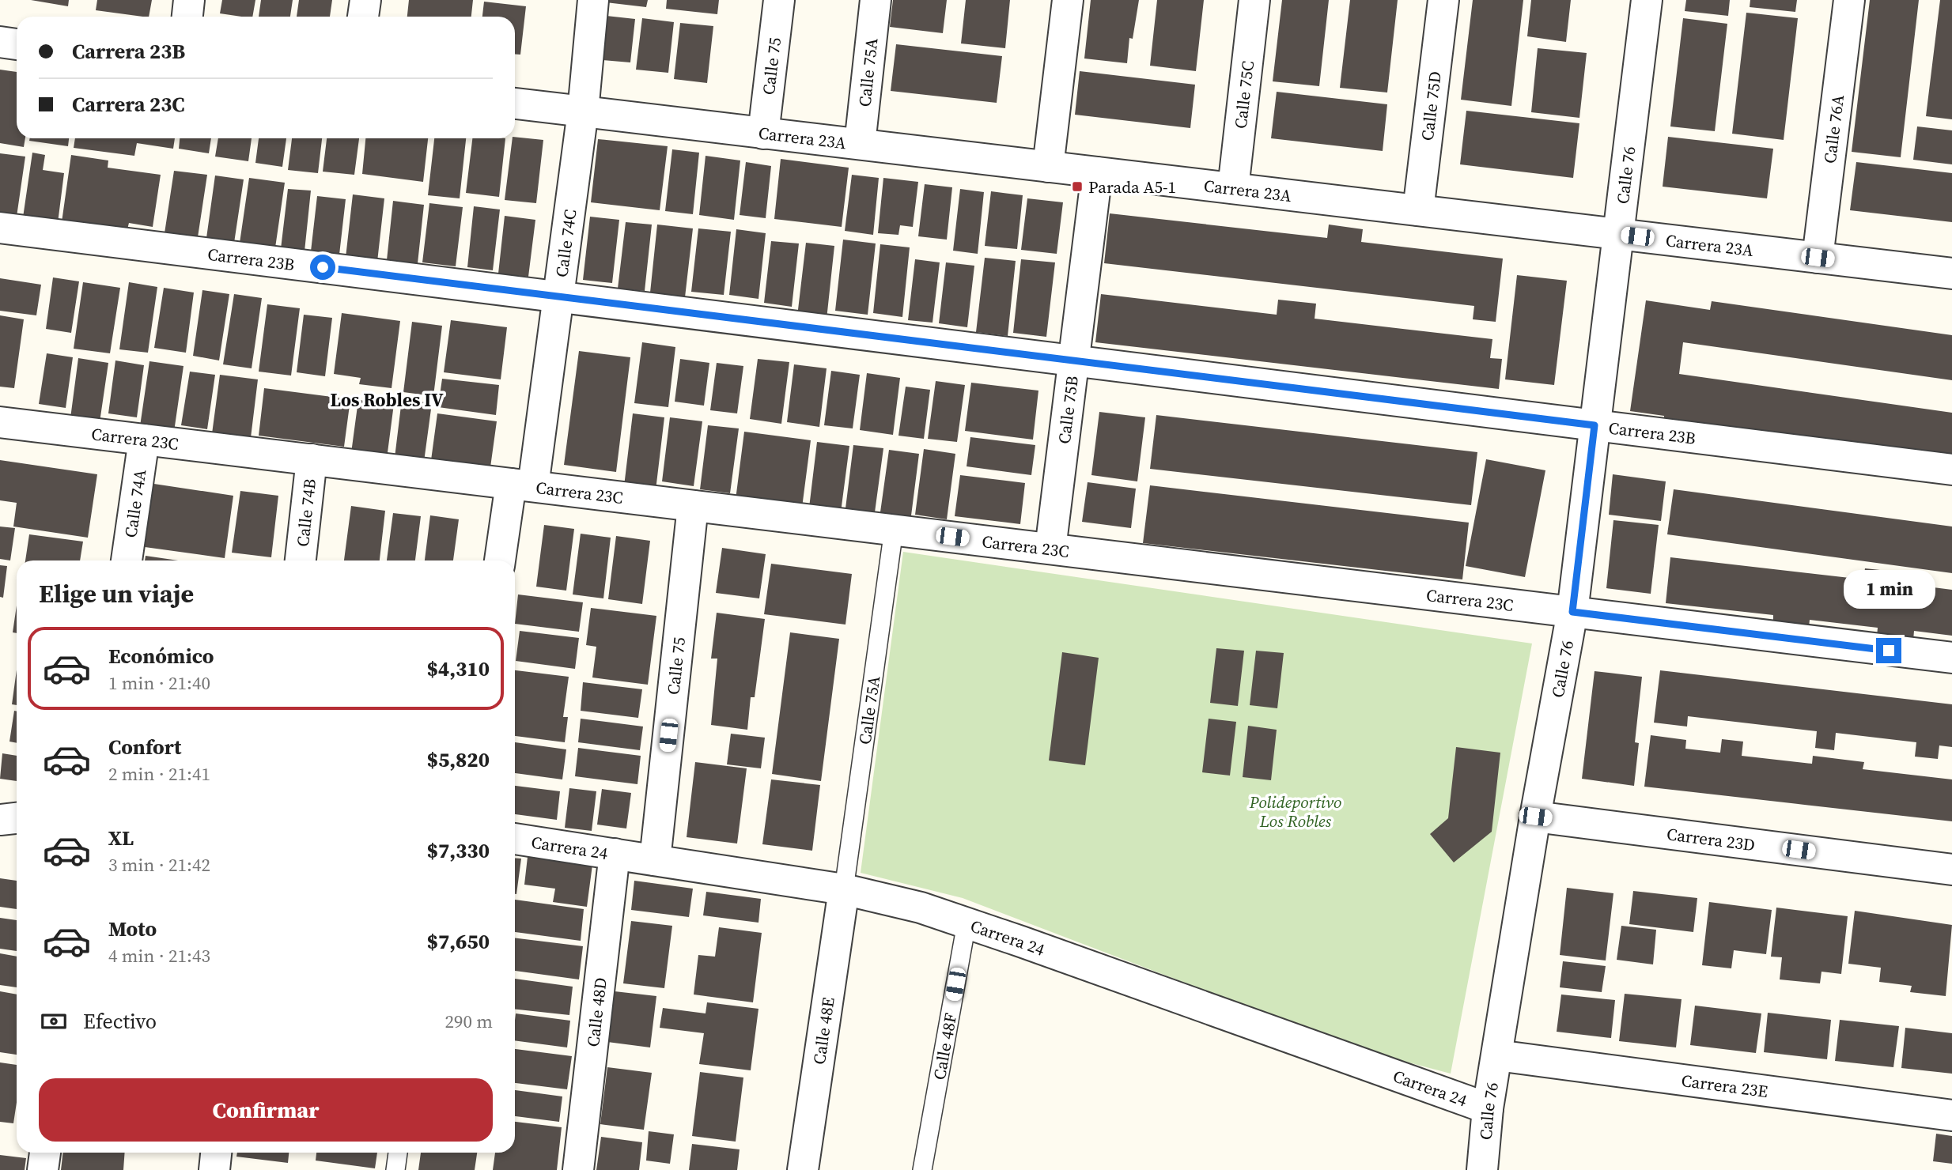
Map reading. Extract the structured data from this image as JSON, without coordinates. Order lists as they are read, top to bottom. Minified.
{"streets":{"street":["Calle 75","Calle 75A","Calle 75C","Calle 75D","Calle 76A","Carrera 23A","Calle 76","Calle 74C","Carrera 23B","Calle 75B","Carrera 23C","Calle 74A","Calle 74B","Carrera 23D","Carrera 24","Calle 48D","Calle 48E","Carrera 23E"],"lane":["Calle 48F"]},"crossings":[["Calle 75","Carrera 23A"],["Calle 75","Carrera 23C"],["Calle 75","Carrera 24"],["Calle 75A","Carrera 23A"],["Calle 75A","Carrera 23C"],["Calle 75A","Carrera 24"],["Calle 75A","Calle 48E"],["Calle 75C","Carrera 23A"],["Calle 75D","Carrera 23A"],["Calle 76A","Carrera 23A"],["Carrera 23A","Calle 76"],["Carrera 23A","Calle 74C"],["Carrera 23A","Calle 75B"],["Calle 76","Carrera 23B"],["Calle 76","Carrera 23C"],["Calle 76","Carrera 23D"],["Calle 76","Carrera 24"],["Calle 76","Carrera 23E"],["Calle 74C","Carrera 23B"],["Calle 74C","Carrera 23C"],["Carrera 23B","Calle 75B"],["Calle 75B","Carrera 23C"],["Carrera 23C","Calle 74A"],["Carrera 23C","Calle 74B"],["Carrera 24","Calle 48D"],["Carrera 24","Calle 48E"],["Carrera 24","Calle 48F"]],"districts":["Los Robles IV"],"parks":["Polideportivo Los Robles"],"places":{"transit":["Parada A5-1"]},"page":{"banner":["Carrera 23B","Carrera 23C"],"heading":"Elige un viaje","bubble":"1 min","list":[{"name":"Económico","note":"1 min · 21:40","value":"$4,310"},{"name":"Confort","note":"2 min · 21:41","value":"$5,820"},{"name":"XL","note":"3 min · 21:42","value":"$7,330"},{"name":"Moto","note":"4 min · 21:43","value":"$7,650"}],"pay":["Efectivo","290 m"],"buttons":"Confirmar"}}
